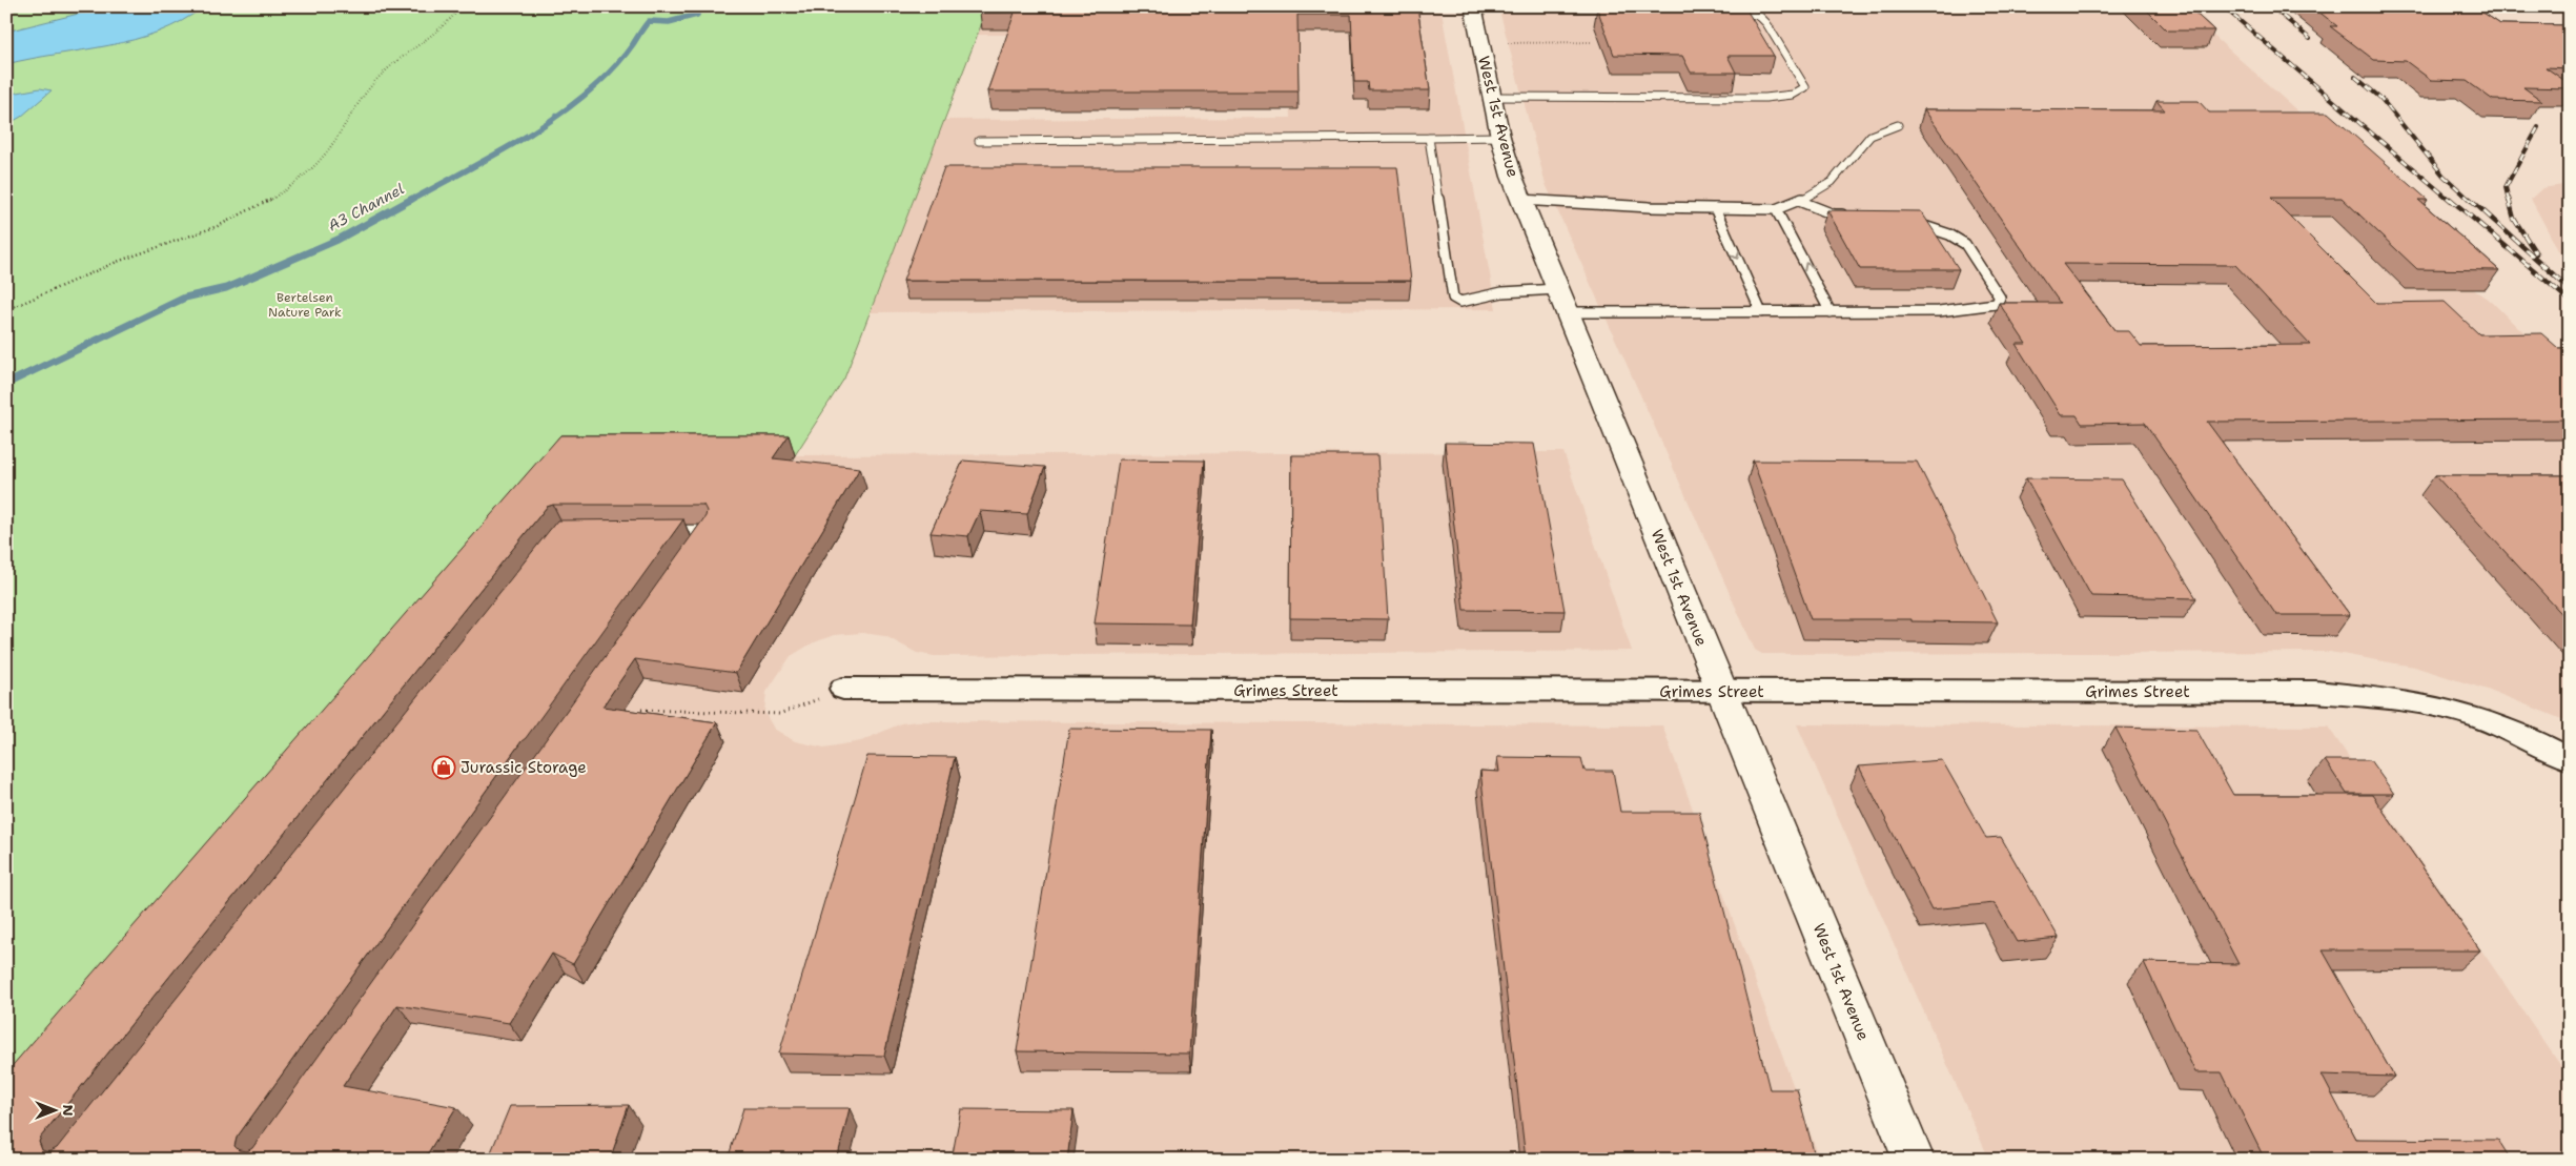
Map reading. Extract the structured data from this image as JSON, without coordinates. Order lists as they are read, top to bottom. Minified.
{"streets":{"street":["West 1st Avenue","Grimes Street"]},"crossings":[["West 1st Avenue","Grimes Street"]],"water":["A3 Channel"],"parks":["Bertelsen Nature Park"],"places":{"shop":["Jurassic Storage"]},"north":"right"}
